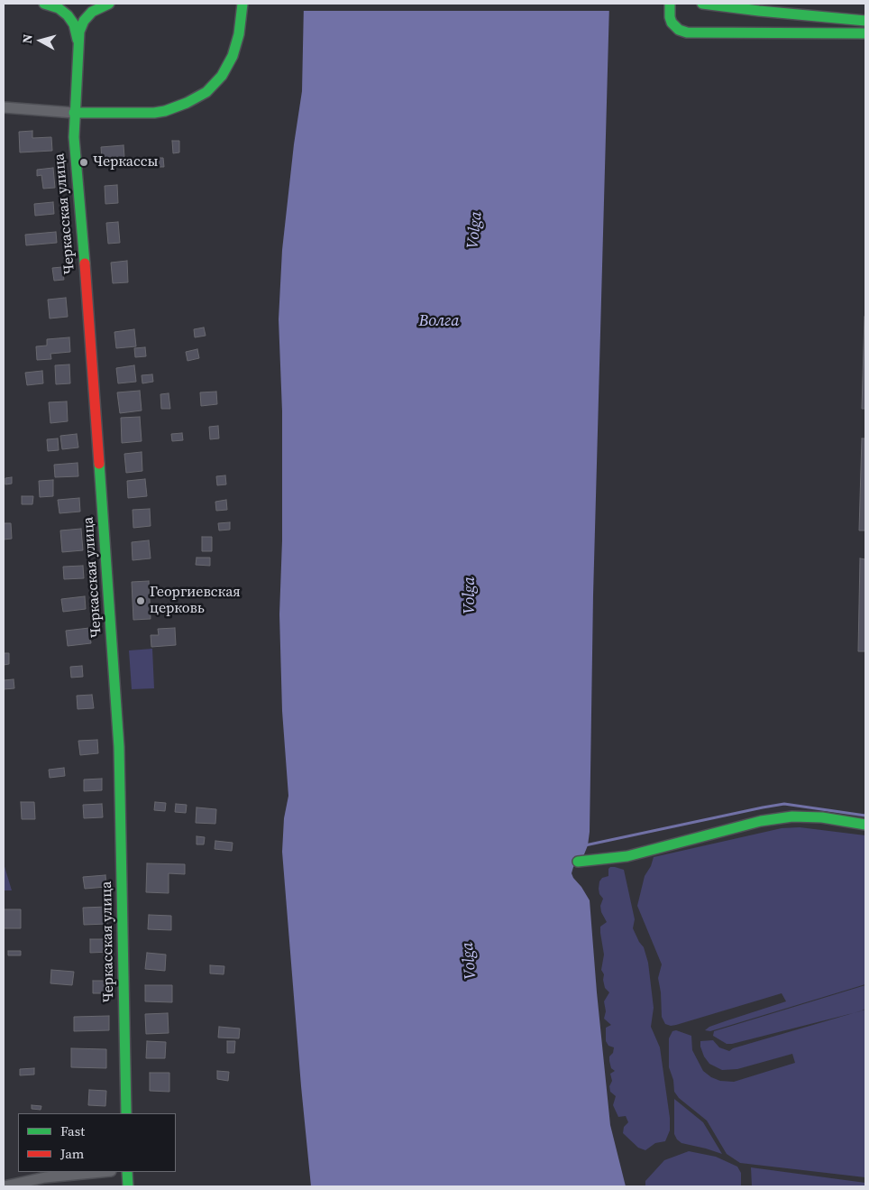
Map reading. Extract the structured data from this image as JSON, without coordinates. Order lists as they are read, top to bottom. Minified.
{"streets":{"street":["Черкасская улица"]},"water":["Volga","Волга"],"places":["Черкассы","Георгиевская церковь"],"legend":["Fast","Jam"],"north":"left"}
